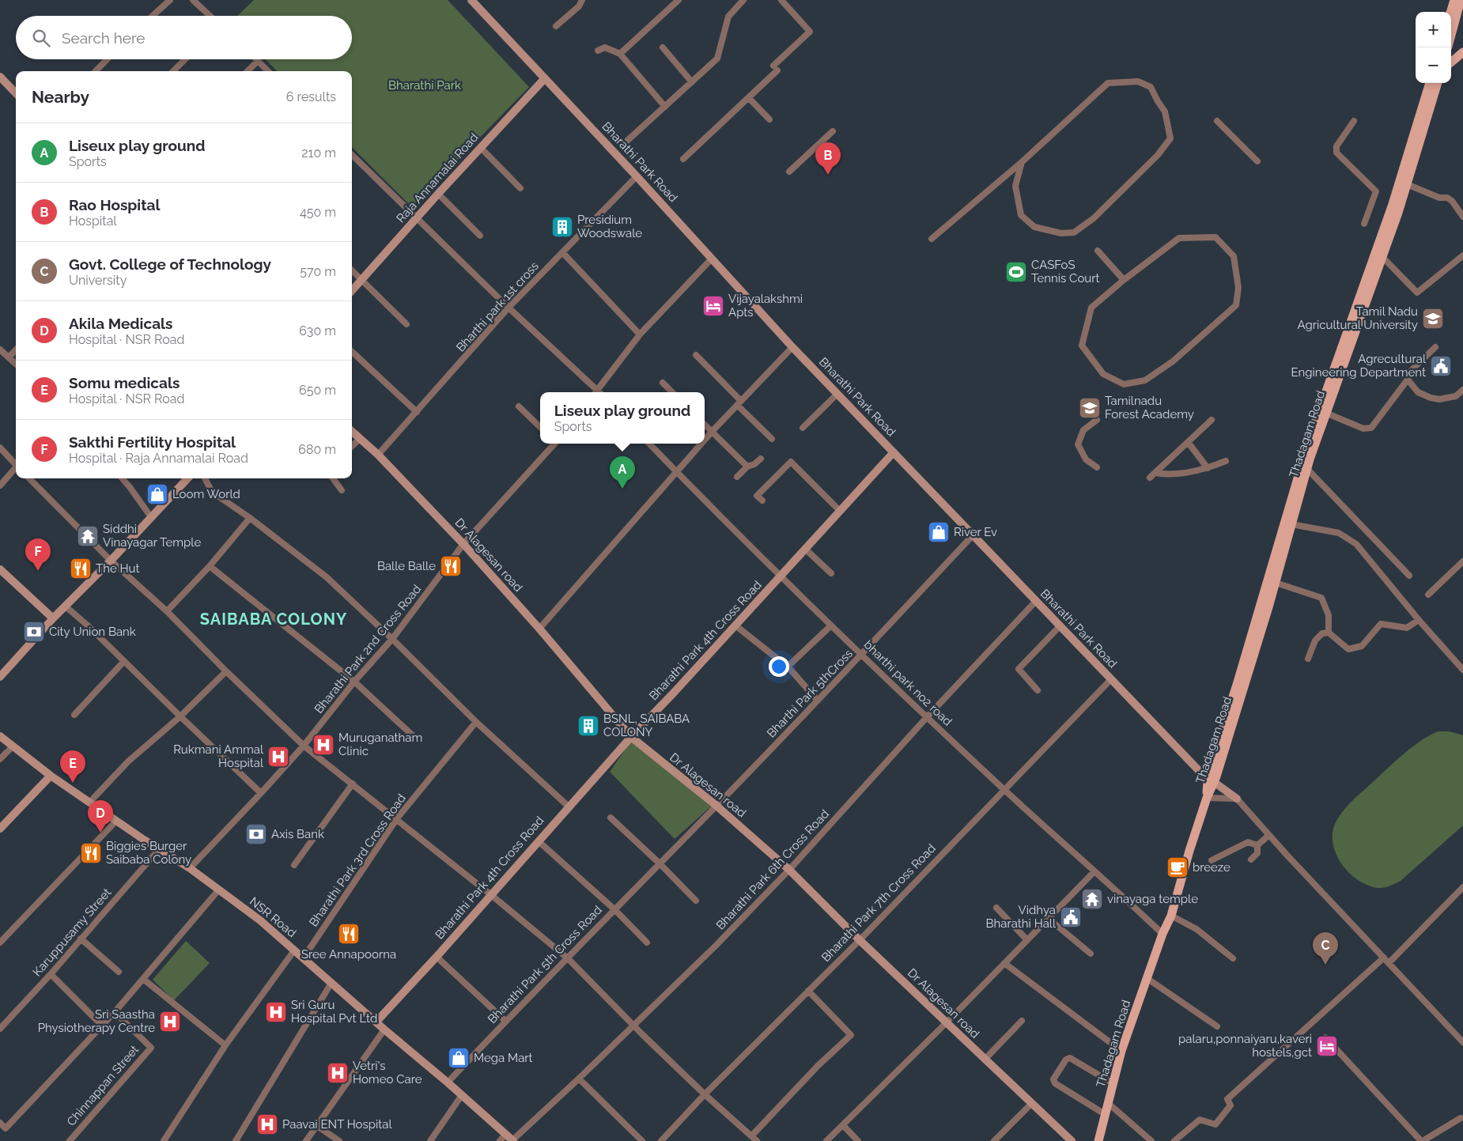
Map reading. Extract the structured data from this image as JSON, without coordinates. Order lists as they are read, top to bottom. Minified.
{"streets":{"main road":["Thadagam Road"],"street":["Bharathi Park Road","Raja Annamalai Road","Bharthi park 1st cross","Dr Alagesan road","Bharathi Park 4th Cross Road","Bharathi Park 2nd Cross Road","bharthi park no2 road","Bharthi Park 5thCross","Bharathi Park 3rd Cross Road","Bharathi Park 6th Cross Road","Bharathi Park 7th Cross Road","NSR Road","Karuppusamy Street","Bharathi Park 5th Cross Road","Chinnappan Street"]},"crossings":[["Bharathi Park Road","Raja Annamalai Road"],["Bharathi Park Road","Bharthi park 1st cross"],["Bharathi Park Road","Thadagam Road"],["Bharathi Park Road","Bharathi Park 4th Cross Road"],["Bharathi Park Road","Bharthi Park 5thCross"],["Bharathi Park Road","Bharathi Park 6th Cross Road"],["Bharathi Park Road","Bharathi Park 7th Cross Road"],["Bharthi park 1st cross","Dr Alagesan road"],["Thadagam Road","bharthi park no2 road"],["Dr Alagesan road","Bharathi Park 4th Cross Road"],["Dr Alagesan road","Bharathi Park 2nd Cross Road"],["Dr Alagesan road","Bharthi Park 5thCross"],["Dr Alagesan road","Bharathi Park 6th Cross Road"],["Dr Alagesan road","Bharathi Park 7th Cross Road"],["Bharathi Park 4th Cross Road","bharthi park no2 road"],["Bharathi Park 4th Cross Road","NSR Road"],["Bharathi Park 2nd Cross Road","NSR Road"],["bharthi park no2 road","Bharthi Park 5thCross"],["bharthi park no2 road","Bharathi Park 6th Cross Road"],["bharthi park no2 road","Bharathi Park 7th Cross Road"],["Bharthi Park 5thCross","Bharathi Park 5th Cross Road"],["Bharathi Park 3rd Cross Road","NSR Road"],["Bharathi Park 6th Cross Road","NSR Road"],["NSR Road","Karuppusamy Street"],["NSR Road","Bharathi Park 5th Cross Road"]],"districts":["SAIBABA COLONY"],"parks":["Bharathi Park"],"places":{"building":["Presidium Woodswale","BSNL, SAIBABA COLONY"],"sports":["CASFoS Tennis Court"],"hotel":["Vijayalakshmi Apts","palaru,ponnaiyaru,kaveri hostels,gct"],"school or university":["Tamil Nadu Agricultural University","Tamilnadu Forest Academy"],"public building":["Agrecultural Engineering Department","Vidhya Bharathi Hall"],"shop":["Loom World","River Ev","Mega Mart"],"temple":["Siddhi Vinayagar Temple","vinayaga temple"],"restaurant":["Balle Balle","The Hut","Biggies Burger Saibaba Colony","Sree Annapoorna"],"bank":["City Union Bank","Axis Bank"],"hospital":["Muruganatham Clinic","Rukmani Ammal Hospital","Sri Guru Hospital Pvt Ltd","Sri Saastha Physiotherapy Centre","Vetri's Homeo Care","Paavai ENT Hospital"],"cafe":["breeze"]},"page":{"map_buttons":["+","−"],"search":"Search here","heading":["Nearby","6 results"],"list":[{"mark":"A","name":"Liseux play ground","note":"Sports","value":"210 m"},{"mark":"B","name":"Rao Hospital","note":"Hospital","value":"450 m"},{"mark":"C","name":"Govt. College of Technology","note":"University","value":"570 m"},{"mark":"D","name":"Akila Medicals","note":"Hospital · NSR Road","value":"630 m"},{"mark":"E","name":"Somu medicals","note":"Hospital · NSR Road","value":"650 m"},{"mark":"F","name":"Sakthi Fertility Hospital","note":"Hospital · Raja Annamalai Road","value":"680 m"}],"pins":["B","A","F","E","D","C"],"popup":["Liseux play ground","Sports"]}}
